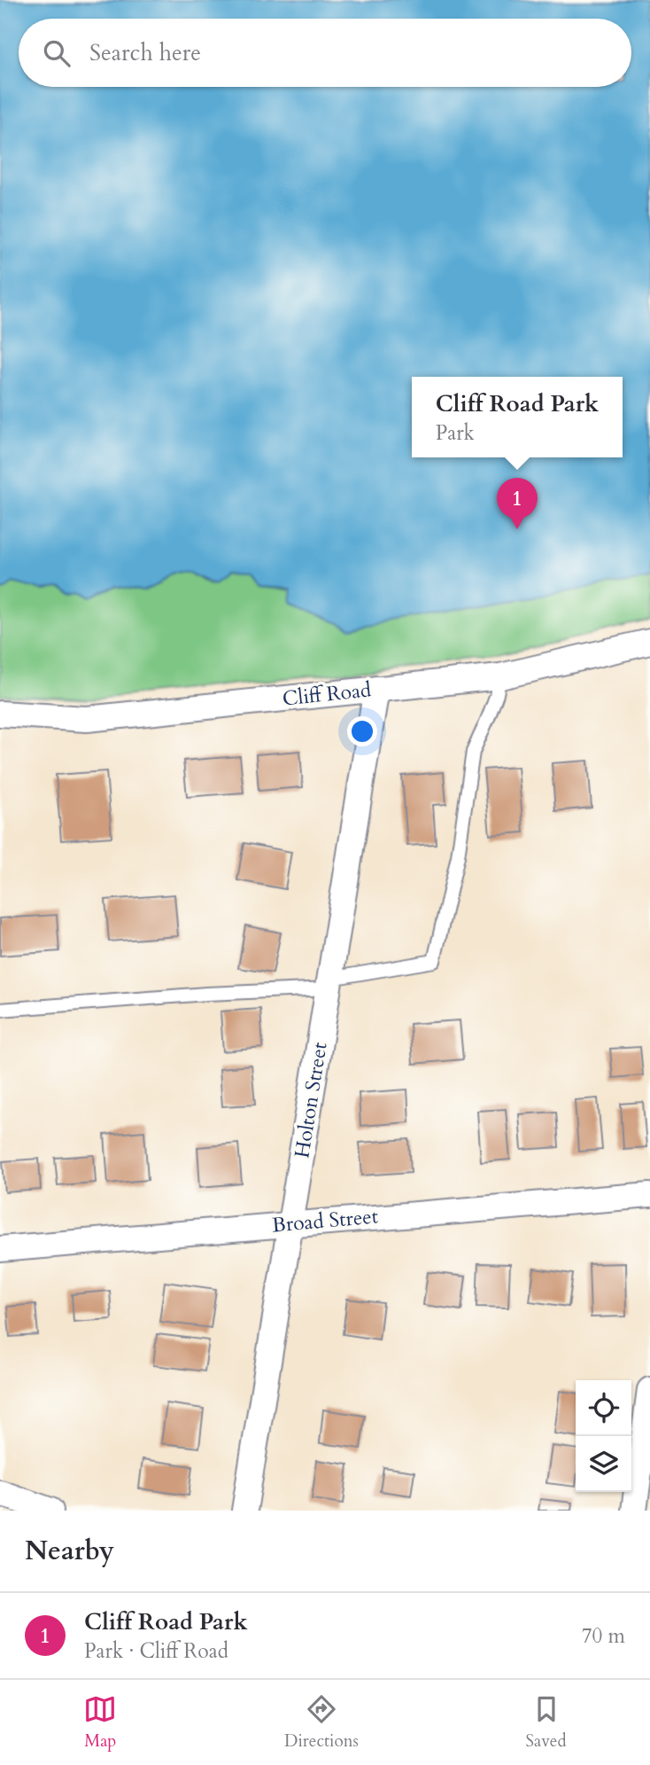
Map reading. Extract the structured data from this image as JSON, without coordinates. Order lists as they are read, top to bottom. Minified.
{"streets":{"street":["Cliff Road","Holton Street","Broad Street"]},"crossings":[["Cliff Road","Holton Street"],["Holton Street","Broad Street"]],"page":{"search":"Search here","popup":["Cliff Road Park","Park"],"pins":"1","heading":"Nearby","list":[{"mark":"1","name":"Cliff Road Park","note":"Park · Cliff Road","value":"70 m"}],"nav":["Map","Directions","Saved"]}}
